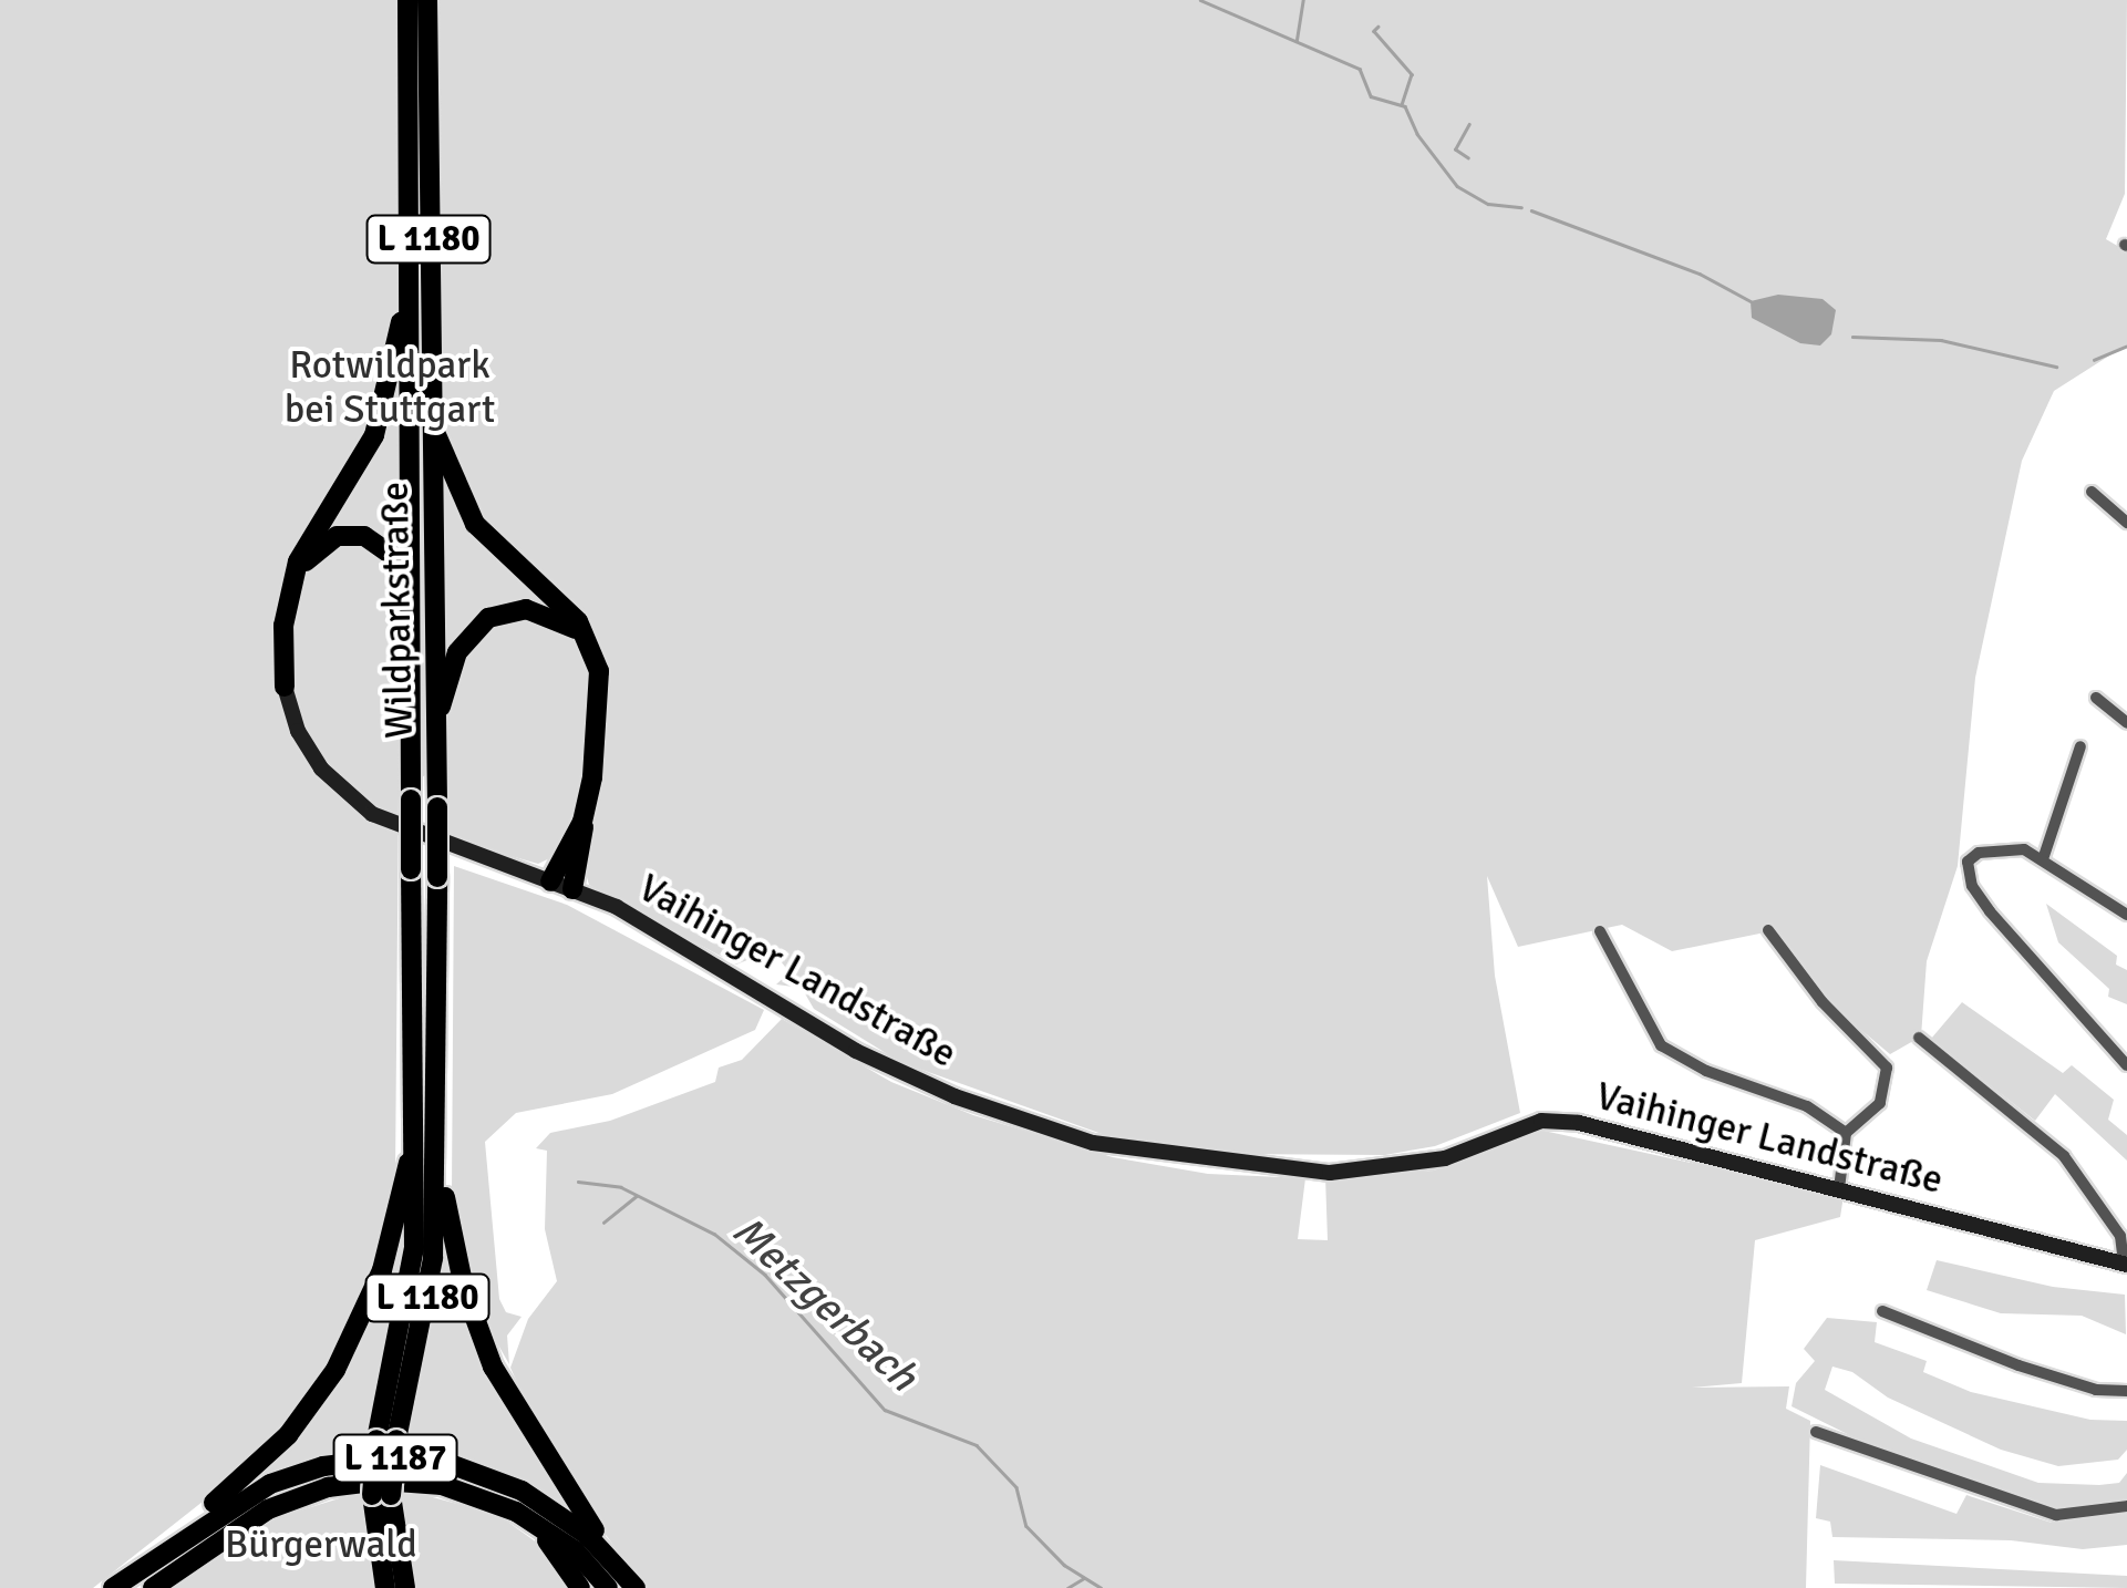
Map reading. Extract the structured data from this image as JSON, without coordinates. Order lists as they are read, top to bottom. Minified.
{"streets":{"highway":["L 1180","Wildparkstraße","L 1187"],"street":["Vaihinger Landstraße"]},"crossings":[["L 1180","Wildparkstraße"],["L 1180","Vaihinger Landstraße"],["L 1180","L 1187"],["Wildparkstraße","L 1187"]],"water":["Metzgerbach"],"parks":["Rotwildpark bei Stuttgart","Bürgerwald"]}
